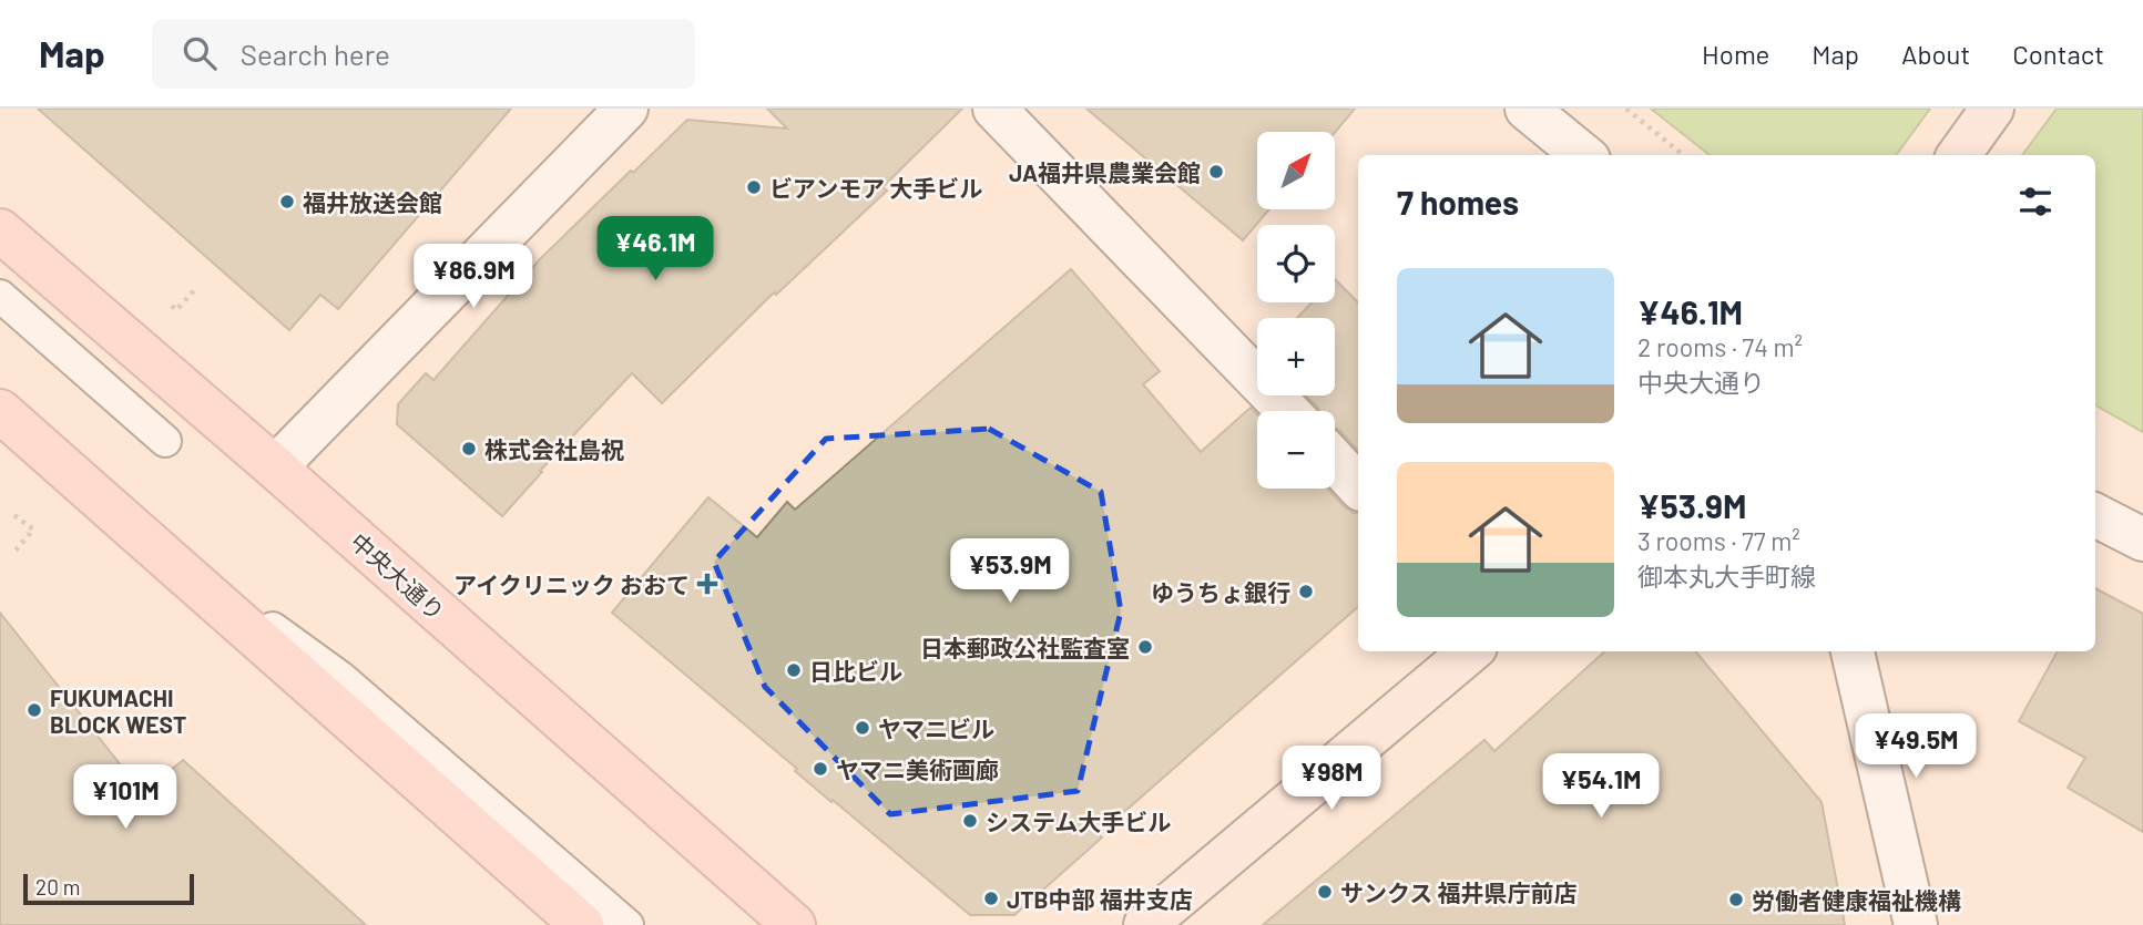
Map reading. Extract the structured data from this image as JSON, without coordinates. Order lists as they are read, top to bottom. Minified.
{"streets":{"main road":["中央大通り"]},"places":{"other":["JA福井県農業会館","ビアンモア 大手ビル","福井放送会館","株式会社島祝","ゆうちょ銀行","日本郵政公社監査室","日比ビル","FUKUMACHI BLOCK WEST","ヤマニビル","ヤマニ美術画廊","システム大手ビル","サンクス 福井県庁前店","JTB中部 福井支店","労働者健康福祉機構"],"health":["アイクリニック おおて"]},"scale_bar":"20 m","north":"top right","page":{"header":"Map","search":"Search here","nav":["Home","Map","About","Contact"],"map_buttons":["+","−"],"heading":"7 homes","price":["¥46.1M","¥86.9M","¥53.9M","¥49.5M","¥98M","¥54.1M","¥101M"],"list":[{"name":"¥46.1M","note":"2 rooms · 74 m² · 中央大通り"},{"name":"¥53.9M","note":"3 rooms · 77 m² · 御本丸大手町線"}],"scale":"20 m"}}
